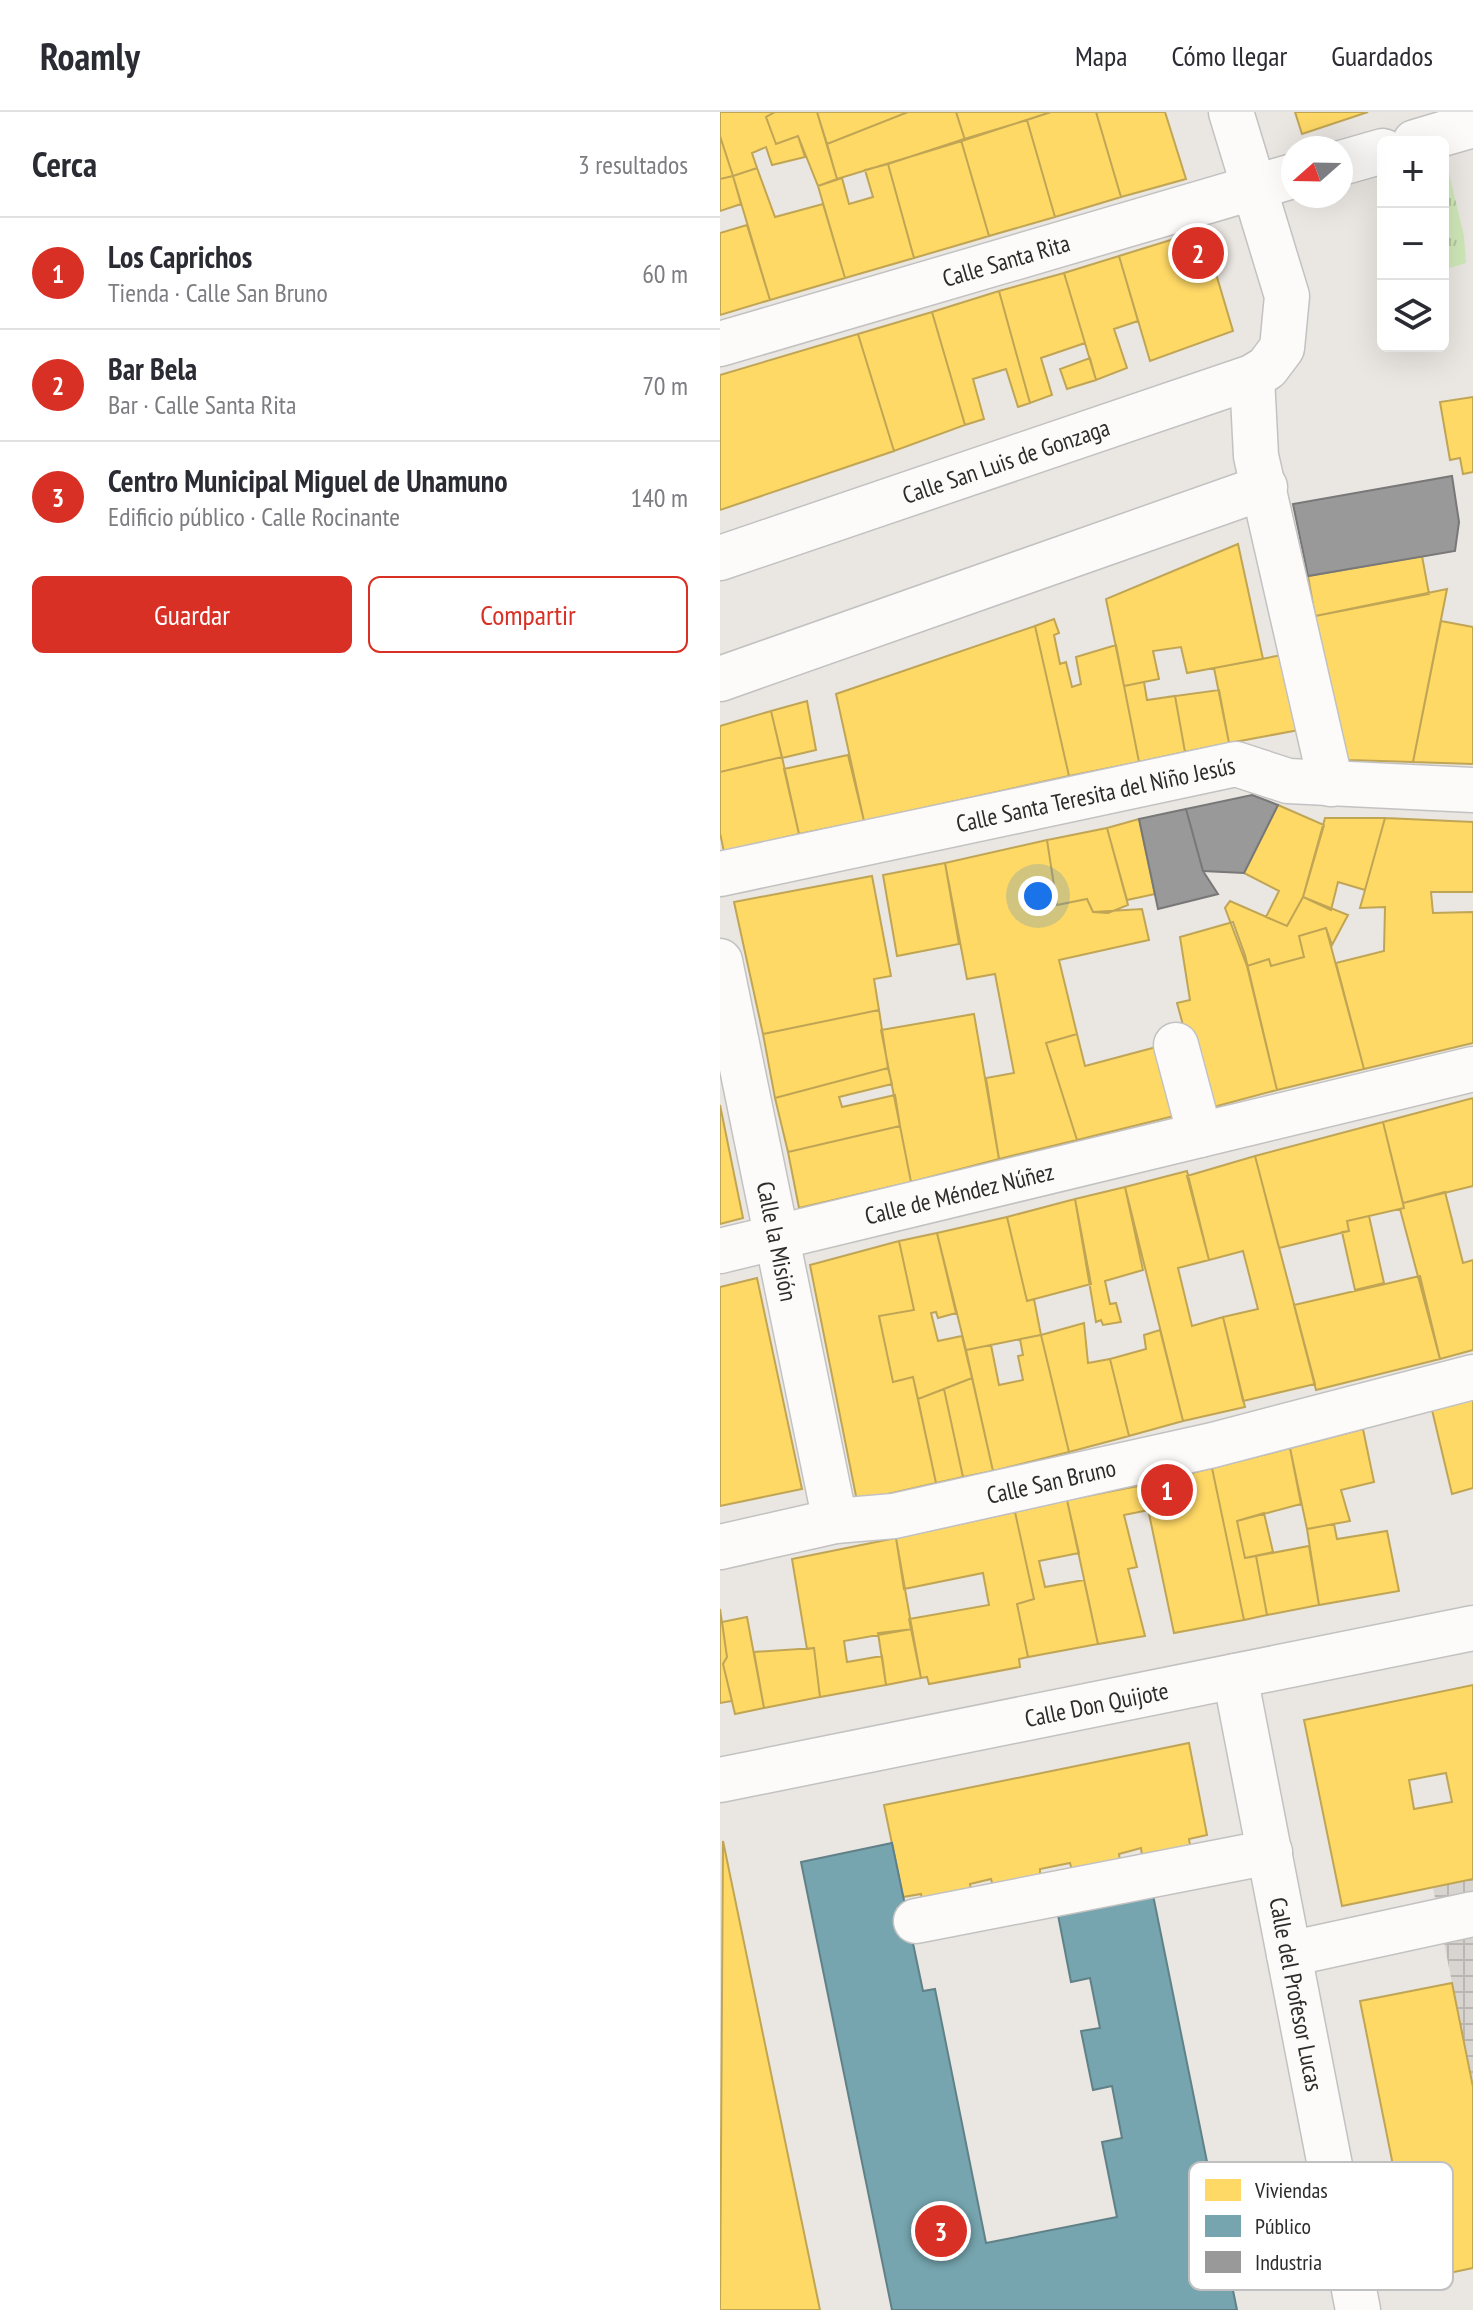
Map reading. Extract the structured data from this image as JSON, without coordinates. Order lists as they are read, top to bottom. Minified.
{"streets":{"street":["Calle Santa Rita","Calle San Luis de Gonzaga","Calle Santa Teresita del Niño Jesús","Calle de Méndez Núñez","Calle la Misión","Calle San Bruno","Calle Don Quijote","Calle del Profesor Lucas"]},"crossings":[["Calle de Méndez Núñez","Calle la Misión"],["Calle la Misión","Calle San Bruno"],["Calle Don Quijote","Calle del Profesor Lucas"]],"legend":["Viviendas","Público","Industria"],"north":"left","page":{"header":"Roamly","nav":["Mapa","Cómo llegar","Guardados"],"heading":["Cerca","3 resultados"],"map_buttons":["+","−"],"list":[{"mark":"1","name":"Los Caprichos","note":"Tienda · Calle San Bruno","value":"60 m"},{"mark":"2","name":"Bar Bela","note":"Bar · Calle Santa Rita","value":"70 m"},{"mark":"3","name":"Centro Municipal Miguel de Unamuno","note":"Edificio público · Calle Rocinante","value":"140 m"}],"pins":["2","1","3"],"buttons":["Guardar","Compartir"]}}
